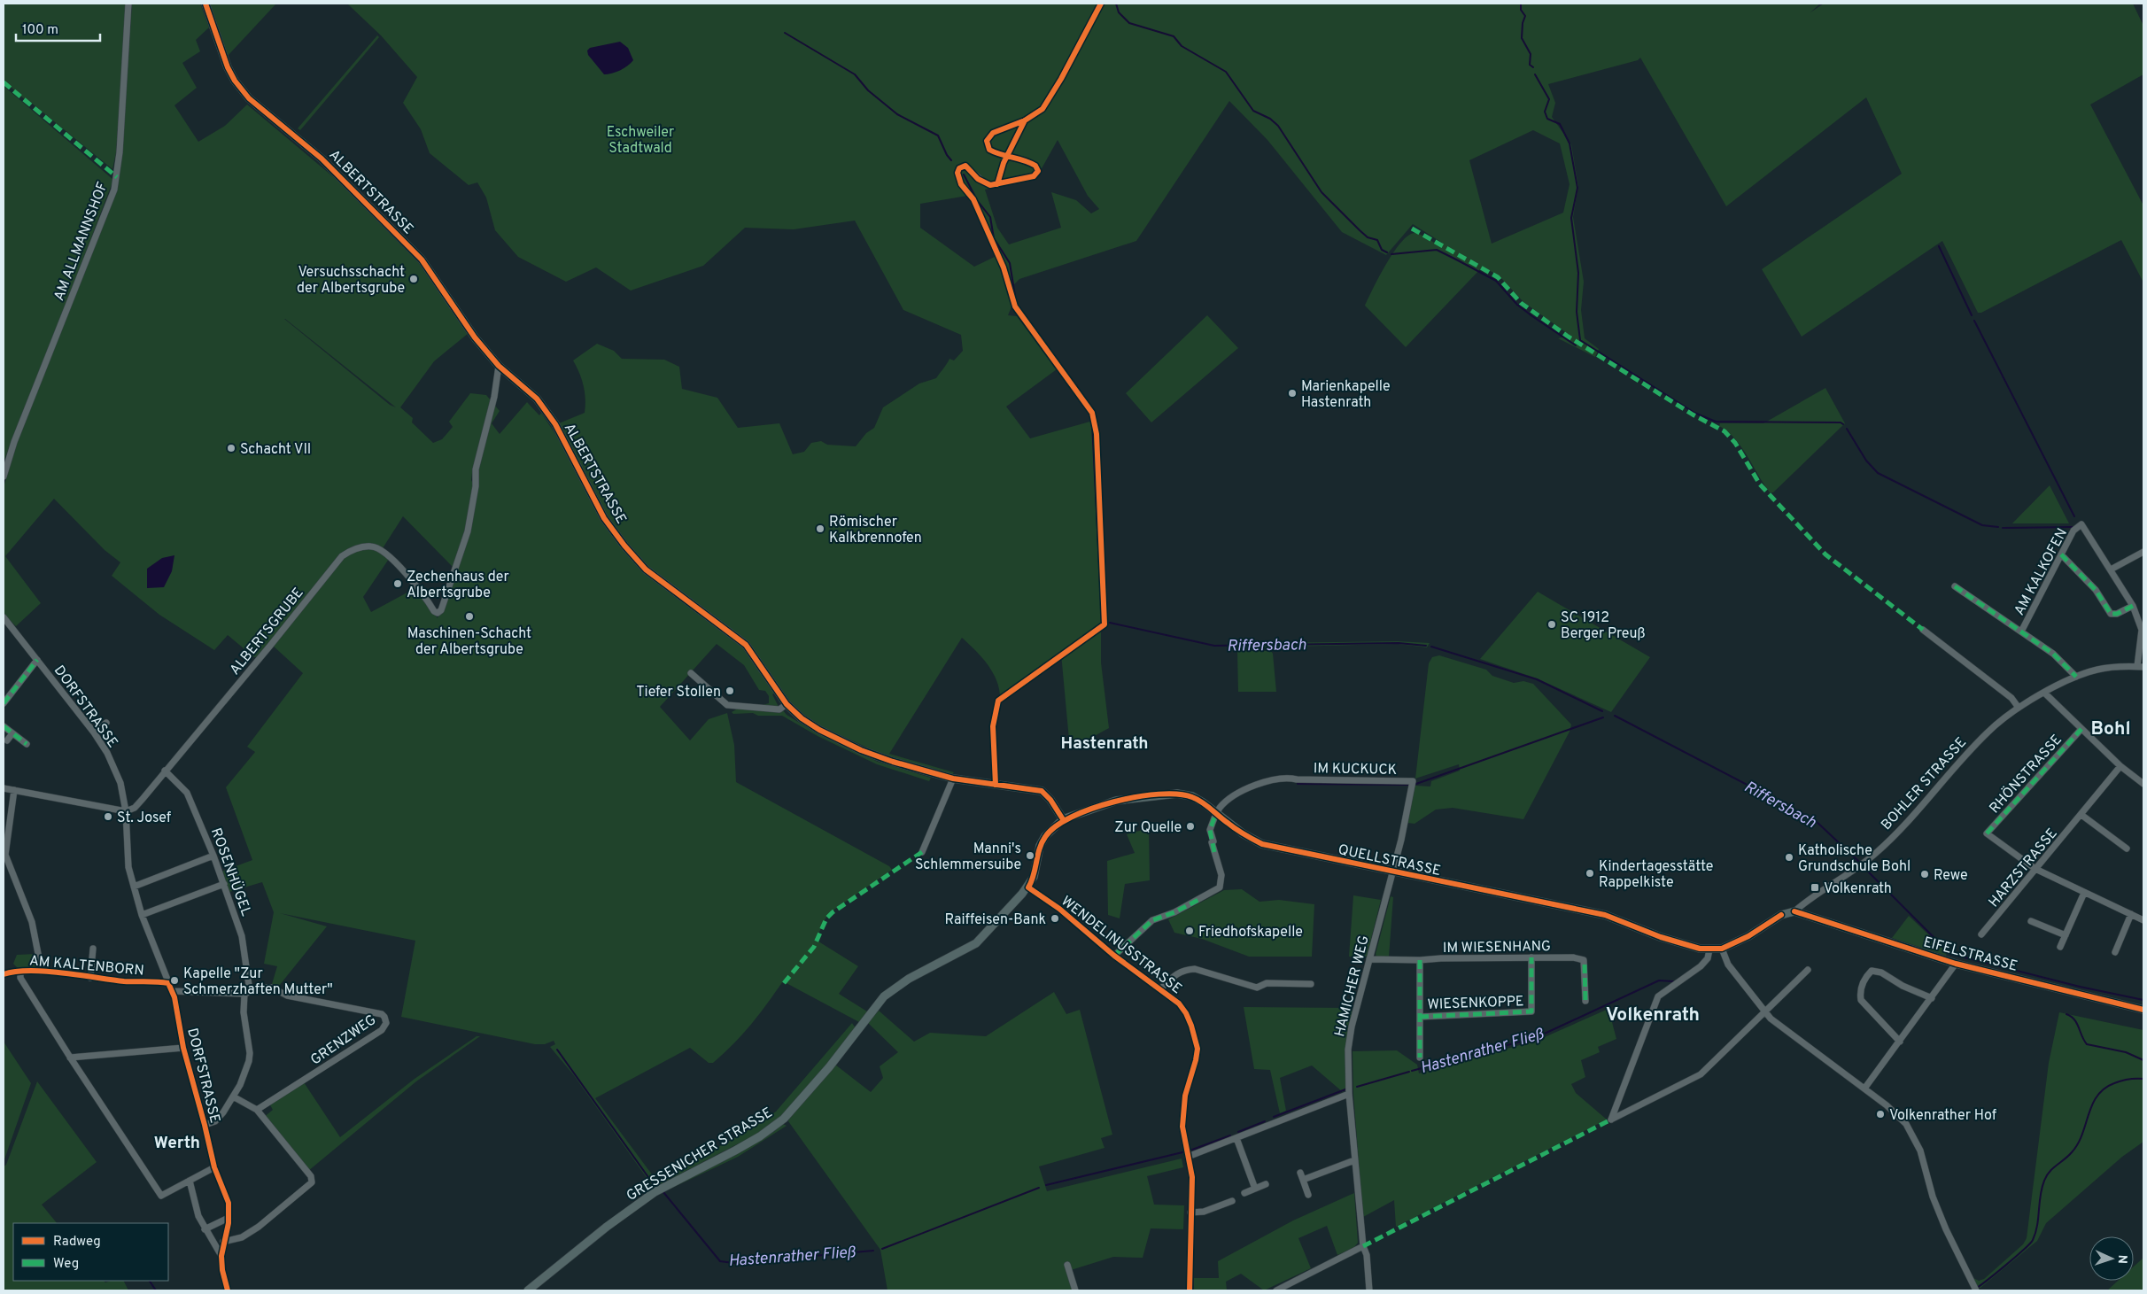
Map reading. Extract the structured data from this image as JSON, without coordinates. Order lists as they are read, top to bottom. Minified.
{"streets":{"main road":["ALBERTSTRASSE","BOHLER STRASSE","QUELLSTRASSE","EIFELSTRASSE","GRESSENICHER STRASSE"],"street":["AM ALLMANNSHOF","AM KALKOFEN","ALBERTSGRUBE","DORFSTRASSE","IM KUCKUCK","RHÖNSTRASSE","HARZSTRASSE","ROSENHÜGEL","WENDELINUSSTRASSE","IM WIESENHANG","AM KALTENBORN","HAMICHER WEG","WIESENKOPPE","GRENZWEG"]},"crossings":[["ALBERTSTRASSE","ALBERTSGRUBE"],["ALBERTSTRASSE","QUELLSTRASSE"],["ALBERTSTRASSE","GRESSENICHER STRASSE"],["AM KALKOFEN","BOHLER STRASSE"],["ALBERTSGRUBE","DORFSTRASSE"],["ALBERTSGRUBE","ROSENHÜGEL"],["DORFSTRASSE","ROSENHÜGEL"],["DORFSTRASSE","AM KALTENBORN"],["DORFSTRASSE","GRENZWEG"],["IM KUCKUCK","QUELLSTRASSE"],["IM KUCKUCK","HAMICHER WEG"],["RHÖNSTRASSE","HARZSTRASSE"],["BOHLER STRASSE","QUELLSTRASSE"],["BOHLER STRASSE","EIFELSTRASSE"],["QUELLSTRASSE","HAMICHER WEG"],["QUELLSTRASSE","GRESSENICHER STRASSE"],["ROSENHÜGEL","GRENZWEG"],["WENDELINUSSTRASSE","GRESSENICHER STRASSE"],["IM WIESENHANG","HAMICHER WEG"],["IM WIESENHANG","WIESENKOPPE"]],"districts":["Bohl","Hastenrath","Volkenrath","Werth"],"water":["Riffersbach","Hastenrather Fließ"],"parks":["Eschweiler Stadtwald"],"places":{"other":["Versuchsschacht der Albertsgrube","Marienkapelle Hastenrath","Schacht VII","Römischer Kalkbrennofen","Zechenhaus der Albertsgrube","Maschinen-Schacht der Albertsgrube","SC 1912 Berger Preuß","Tiefer Stollen","St. Josef","Zur Quelle","Manni's Schlemmersuibe","Katholische Grundschule Bohl","Kindertagesstätte Rappelkiste","Rewe","Raiffeisen-Bank","Friedhofskapelle","Kapelle \"Zur Schmerzhaften Mutter\"","Volkenrather Hof"],"transit":["Volkenrath"]},"legend":["Radweg","Weg"],"scale_bar":"100 m","north":"right"}
